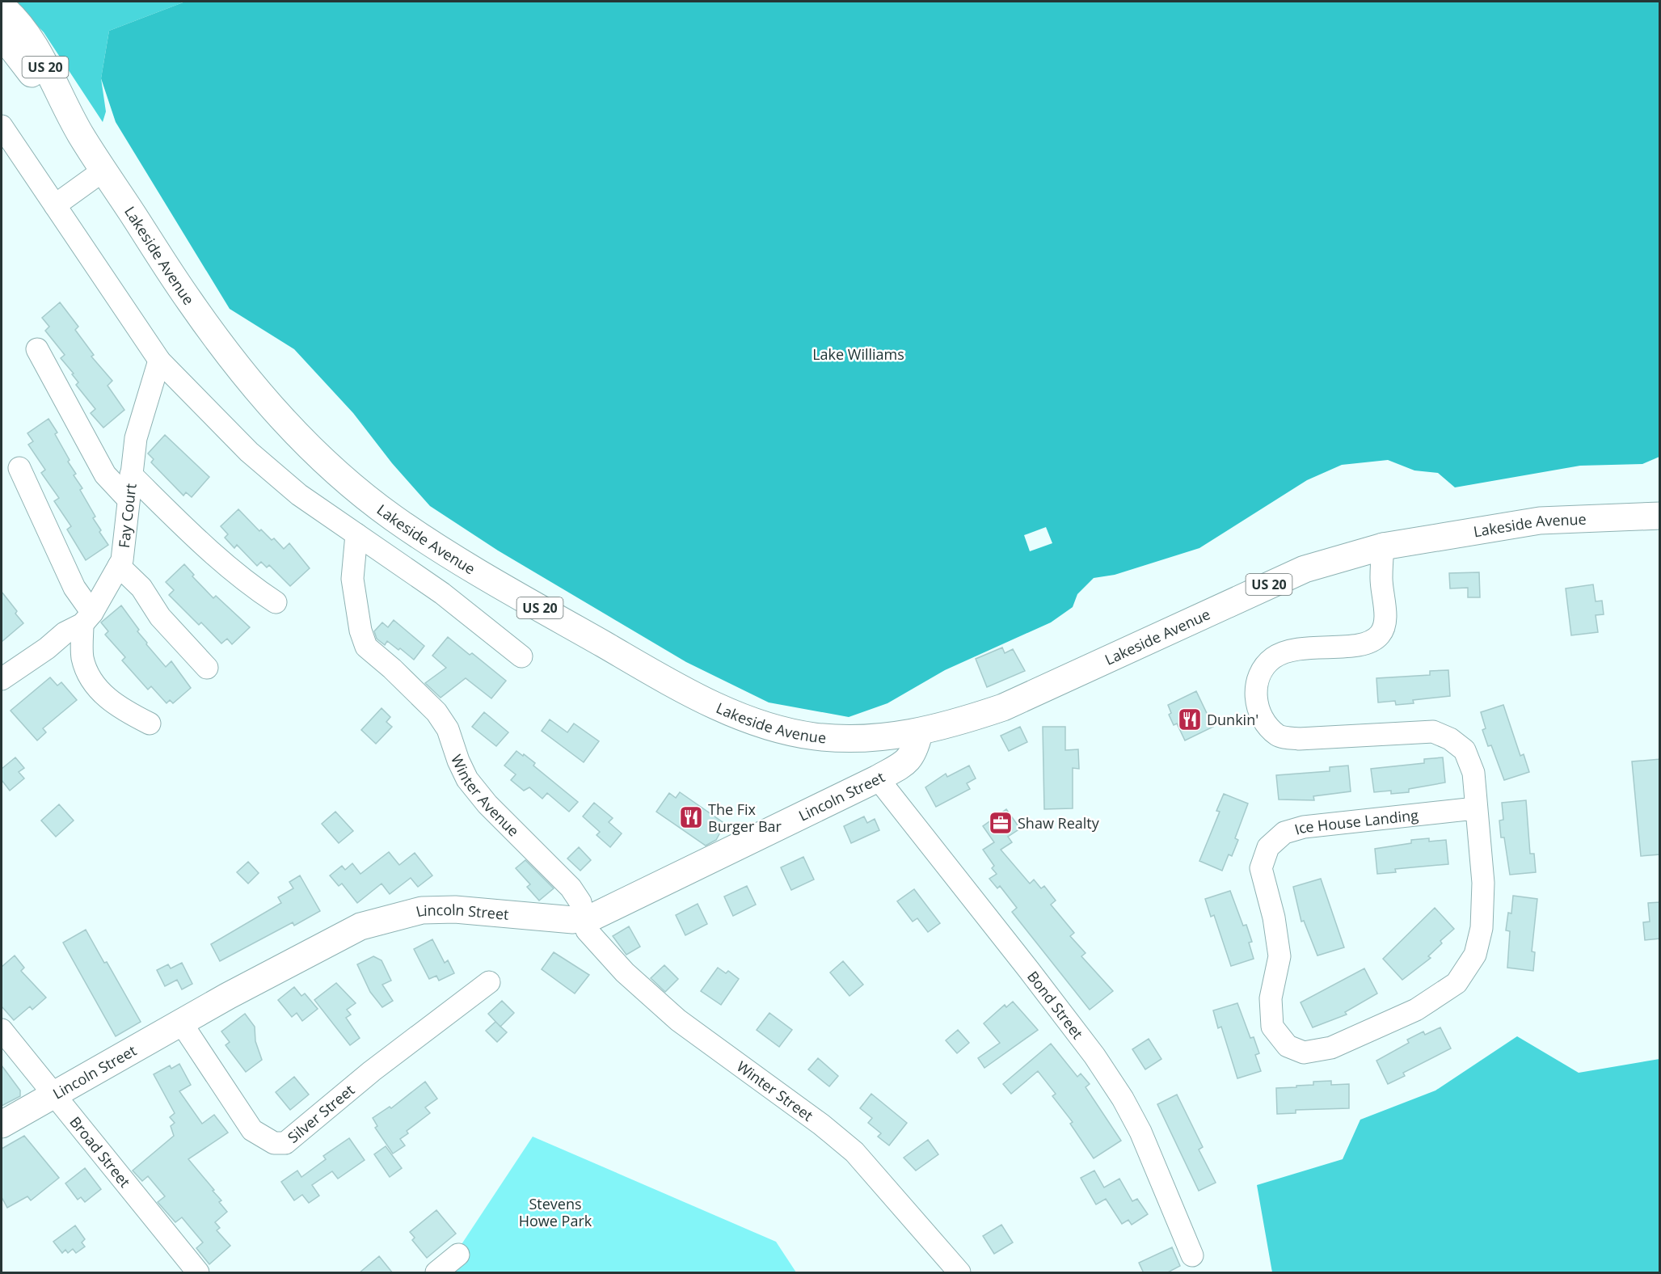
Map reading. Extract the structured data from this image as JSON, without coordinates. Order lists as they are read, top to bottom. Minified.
{"streets":{"main road":["US 20","Lakeside Avenue","Lincoln Street"],"street":["Fay Court","Winter Avenue","Ice House Landing","Bond Street","Winter Street","Silver Street","Broad Street"]},"crossings":[["Lakeside Avenue","Lincoln Street"],["Lakeside Avenue","Ice House Landing"],["Winter Avenue","Lincoln Street"],["Winter Avenue","Winter Street"],["Lincoln Street","Bond Street"],["Lincoln Street","Winter Street"],["Lincoln Street","Silver Street"],["Lincoln Street","Broad Street"]],"parks":["Lake Williams","Stevens Howe Park"],"places":{"restaurant":["Dunkin'","The Fix Burger Bar"],"office":["Shaw Realty"]}}
